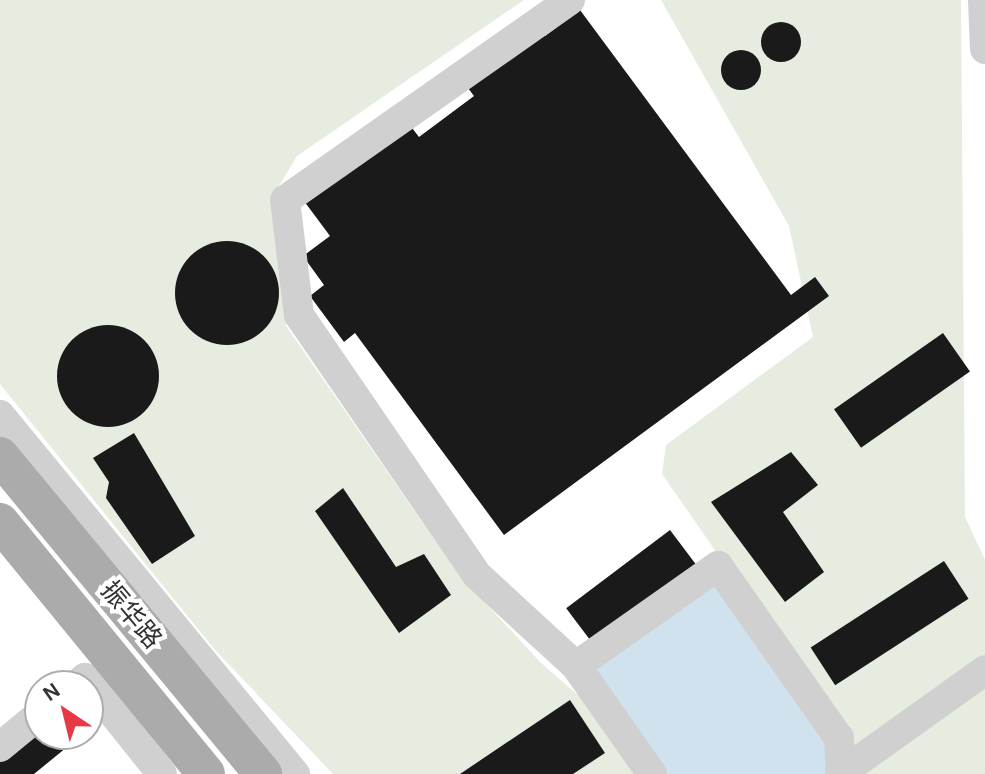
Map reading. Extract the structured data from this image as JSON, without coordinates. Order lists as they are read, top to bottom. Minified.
{"streets":{"main road":["振华路"]},"north":"top left"}
